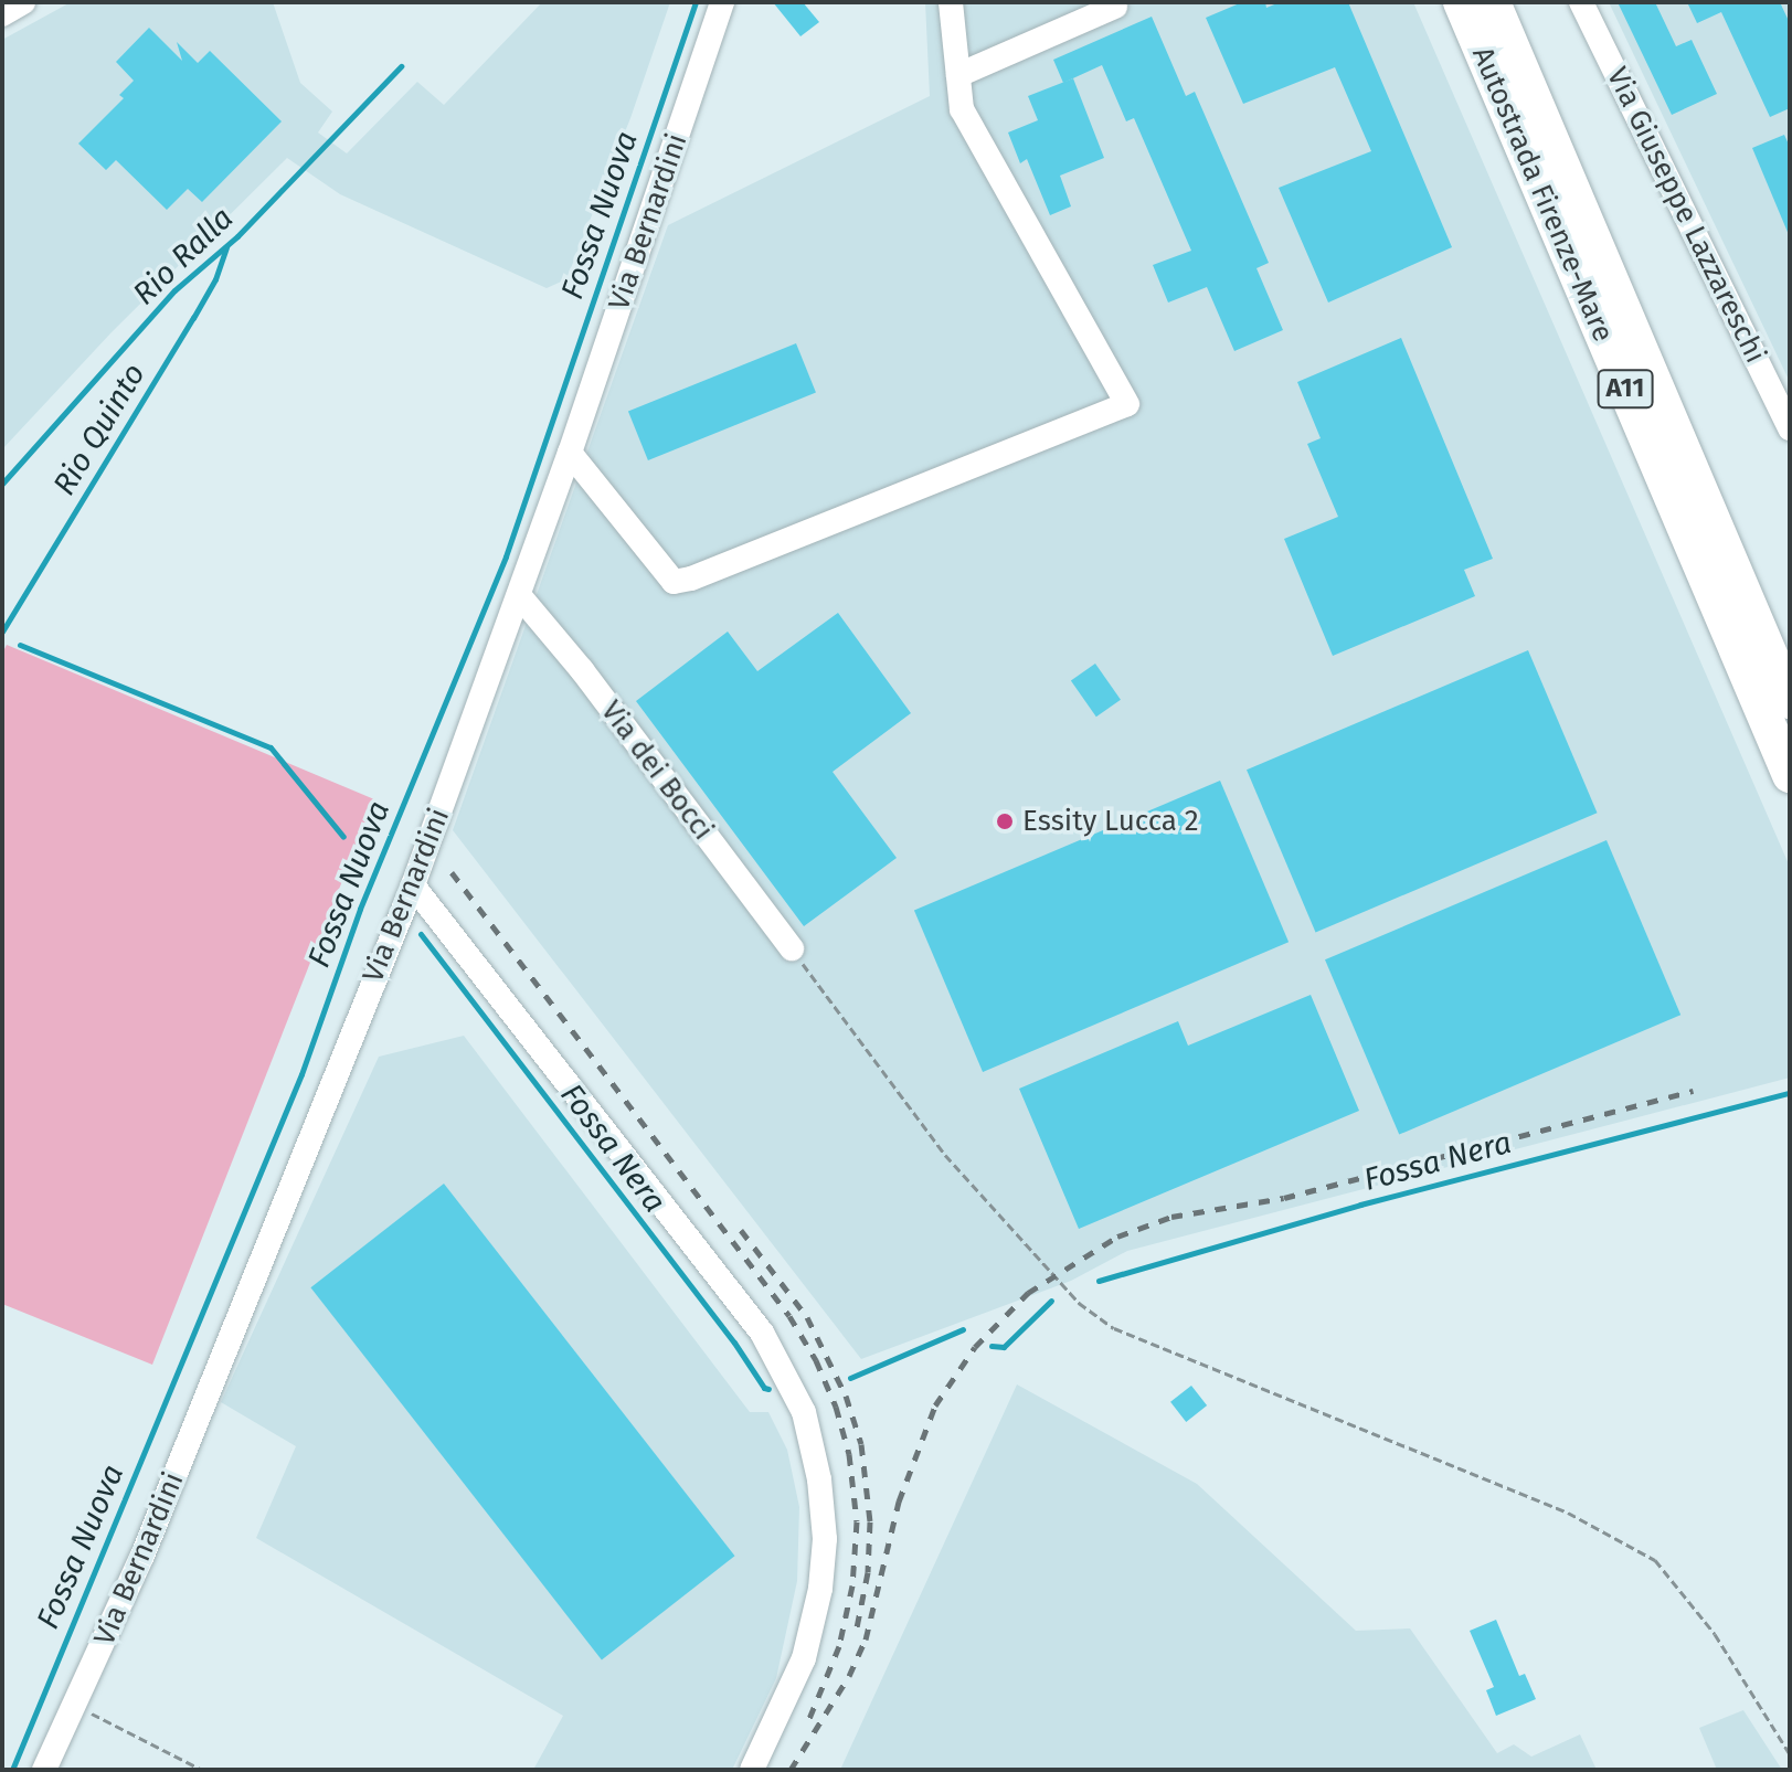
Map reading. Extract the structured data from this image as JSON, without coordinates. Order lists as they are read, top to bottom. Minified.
{"streets":{"highway":["Autostrada Firenze-Mare","A11"],"street":["Via Giuseppe Lazzareschi","Via Bernardini","Via dei Bocci"]},"crossings":[["Via Bernardini","Via dei Bocci"]],"water":["Fossa Nuova","Rio Ralla","Rio Quinto","Fossa Nera"],"places":["Essity Lucca 2"]}
